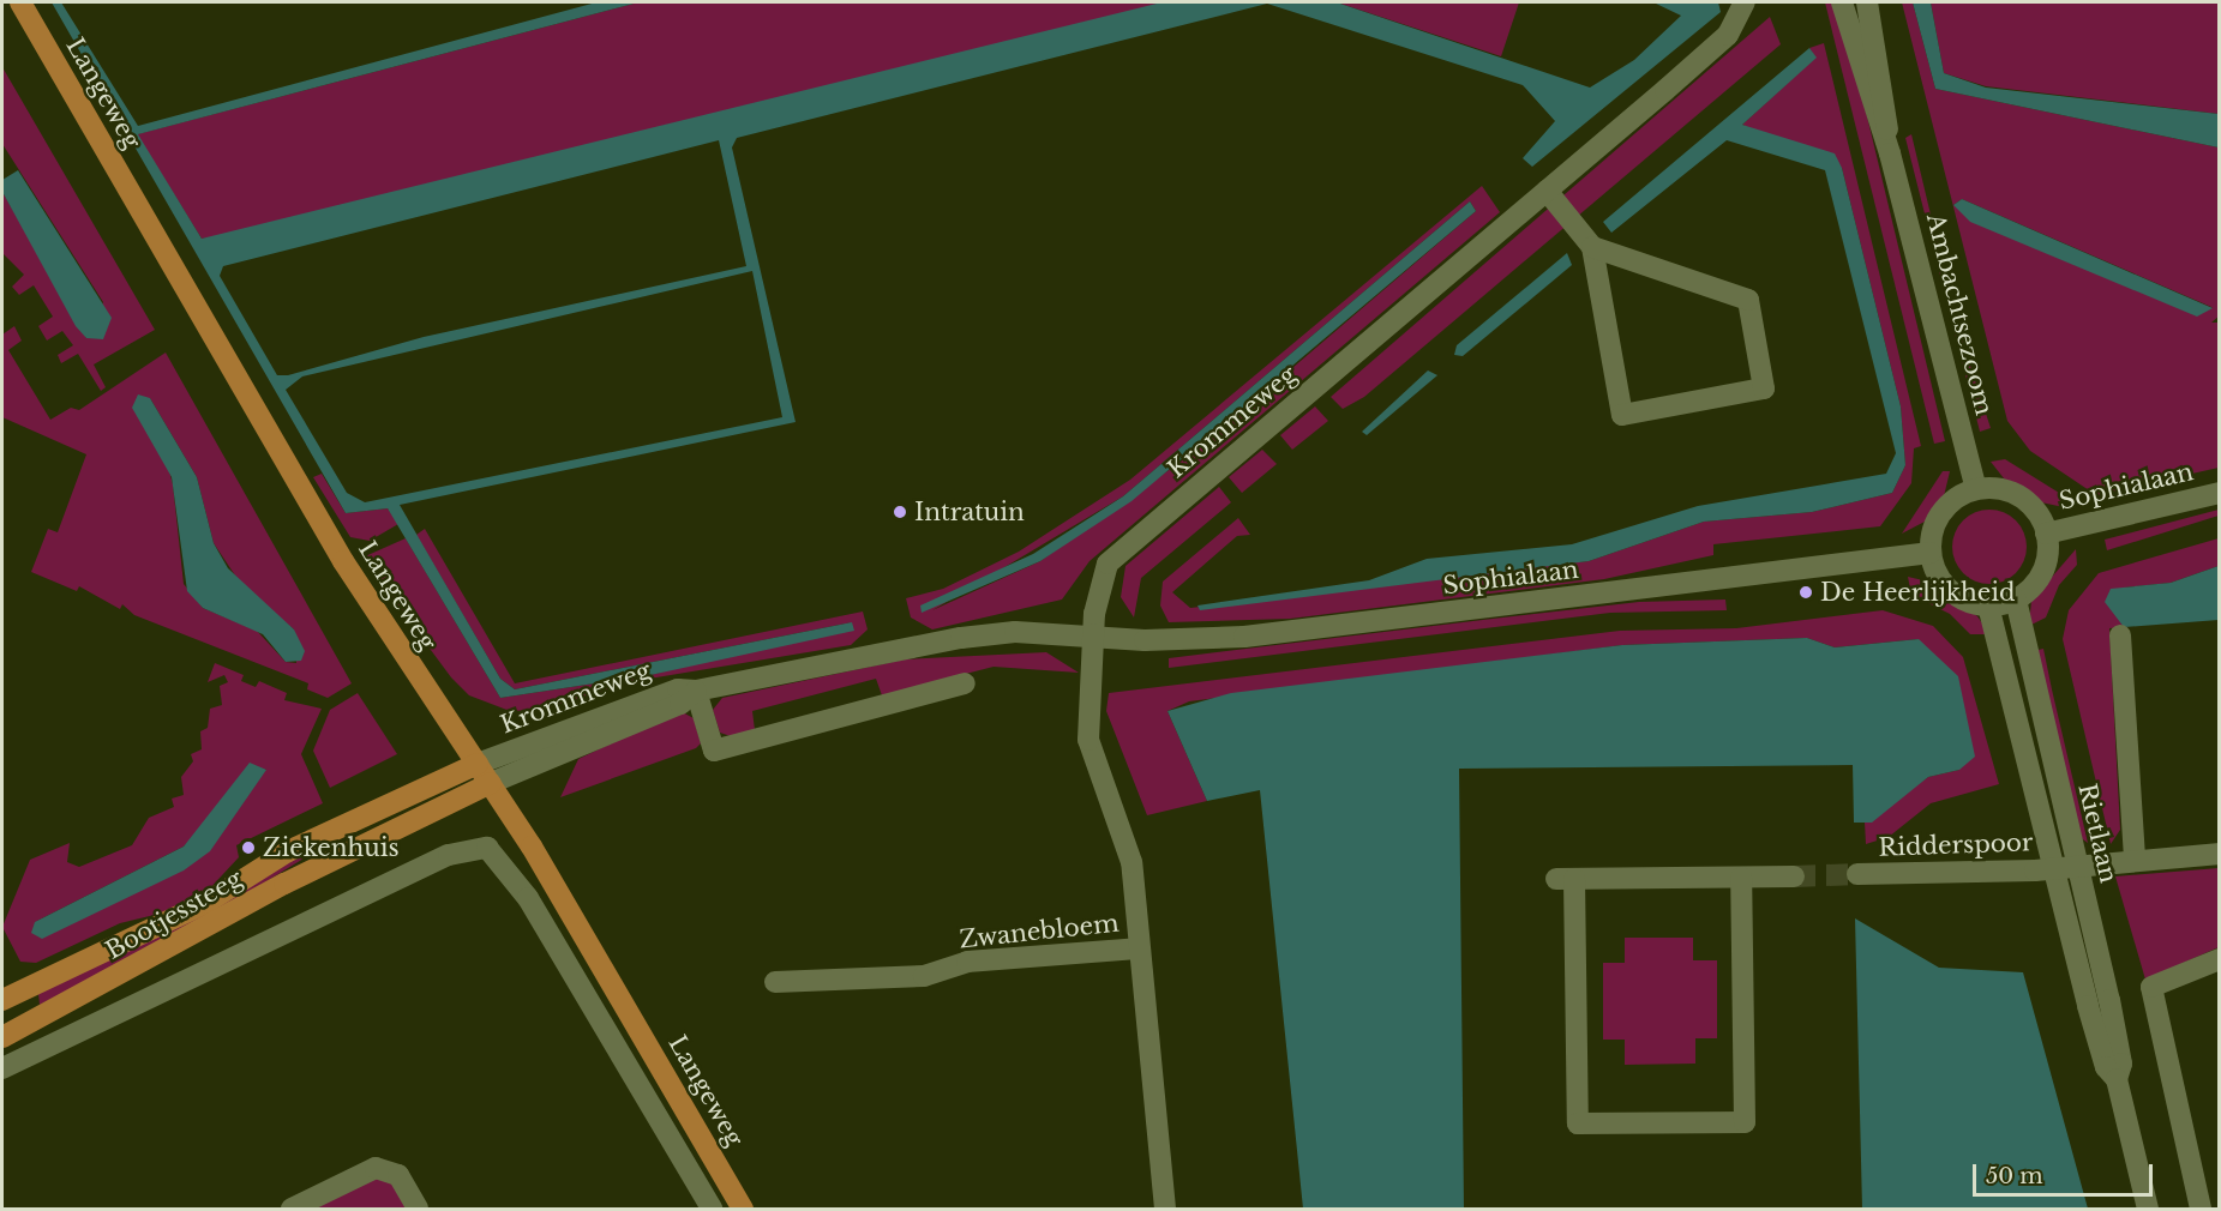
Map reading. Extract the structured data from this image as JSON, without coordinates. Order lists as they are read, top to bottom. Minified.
{"streets":{"main road":["Langeweg","Bootjessteeg"],"street":["Ambachtsezoom","Krommeweg","Sophialaan","Rietlaan","Ridderspoor","Zwanebloem"]},"crossings":[["Langeweg","Krommeweg"],["Langeweg","Bootjessteeg"],["Ambachtsezoom","Sophialaan"],["Ambachtsezoom","Rietlaan"],["Krommeweg","Sophialaan"],["Krommeweg","Bootjessteeg"],["Krommeweg","Zwanebloem"],["Sophialaan","Rietlaan"],["Sophialaan","Zwanebloem"],["Rietlaan","Ridderspoor"]],"places":["Intratuin","De Heerlijkheid","Ziekenhuis"],"scale_bar":"50 m"}
